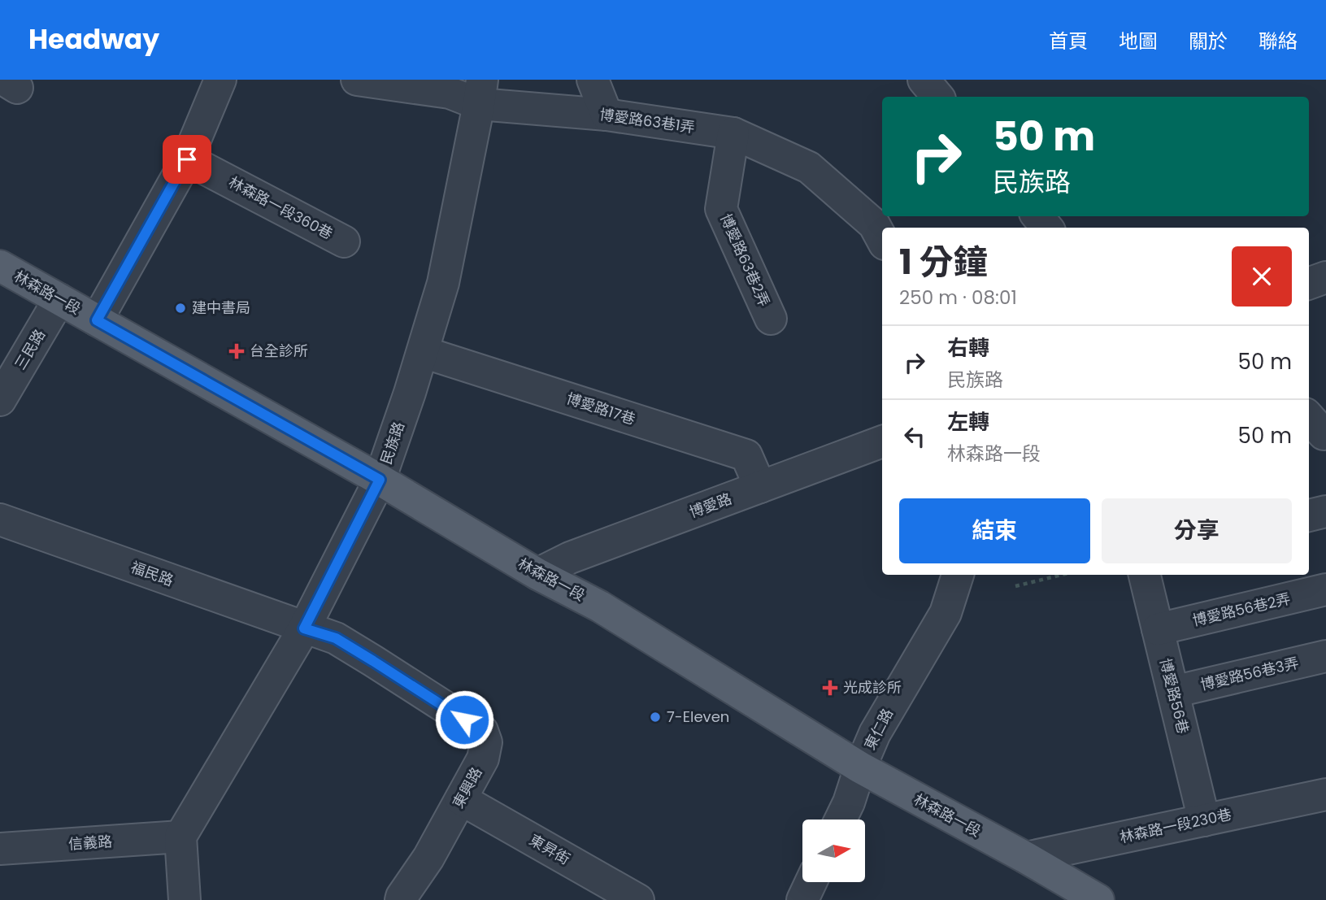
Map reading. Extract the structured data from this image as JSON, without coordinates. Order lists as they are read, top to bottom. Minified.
{"streets":{"main road":["林森路一段"],"street":["博愛路63巷1弄","林森路一段360巷","博愛路63巷2弄","三民路","博愛路17巷","民族路","博愛路","福民路","博愛路56巷2弄","博愛路56巷3弄","博愛路56巷","東仁路","東興路","林森路一段230巷","信義路","東昇街"]},"crossings":[["博愛路63巷1弄","博愛路63巷2弄"],["博愛路63巷1弄","民族路"],["林森路一段","三民路"],["林森路一段","民族路"],["林森路一段","博愛路"],["林森路一段","東仁路"],["林森路一段","林森路一段230巷"],["博愛路17巷","民族路"],["博愛路17巷","博愛路"],["民族路","福民路"],["民族路","東興路"],["民族路","信義路"],["福民路","東興路"],["博愛路56巷2弄","博愛路56巷"],["博愛路56巷3弄","博愛路56巷"],["博愛路56巷","林森路一段230巷"],["東興路","東昇街"]],"places":{"other":["建中書局","7-Eleven"],"health":["台全診所","光成診所"]},"north":"right","page":{"header":"Headway","nav":["首頁","地圖","關於","聯絡"],"turn":["50 m","民族路"],"heading":["1 分鐘","250 m · 08:01"],"list":[{"name":"右轉","note":"民族路","value":"50 m"},{"name":"左轉","note":"林森路一段","value":"50 m"}],"buttons":["結束","分享"]}}
